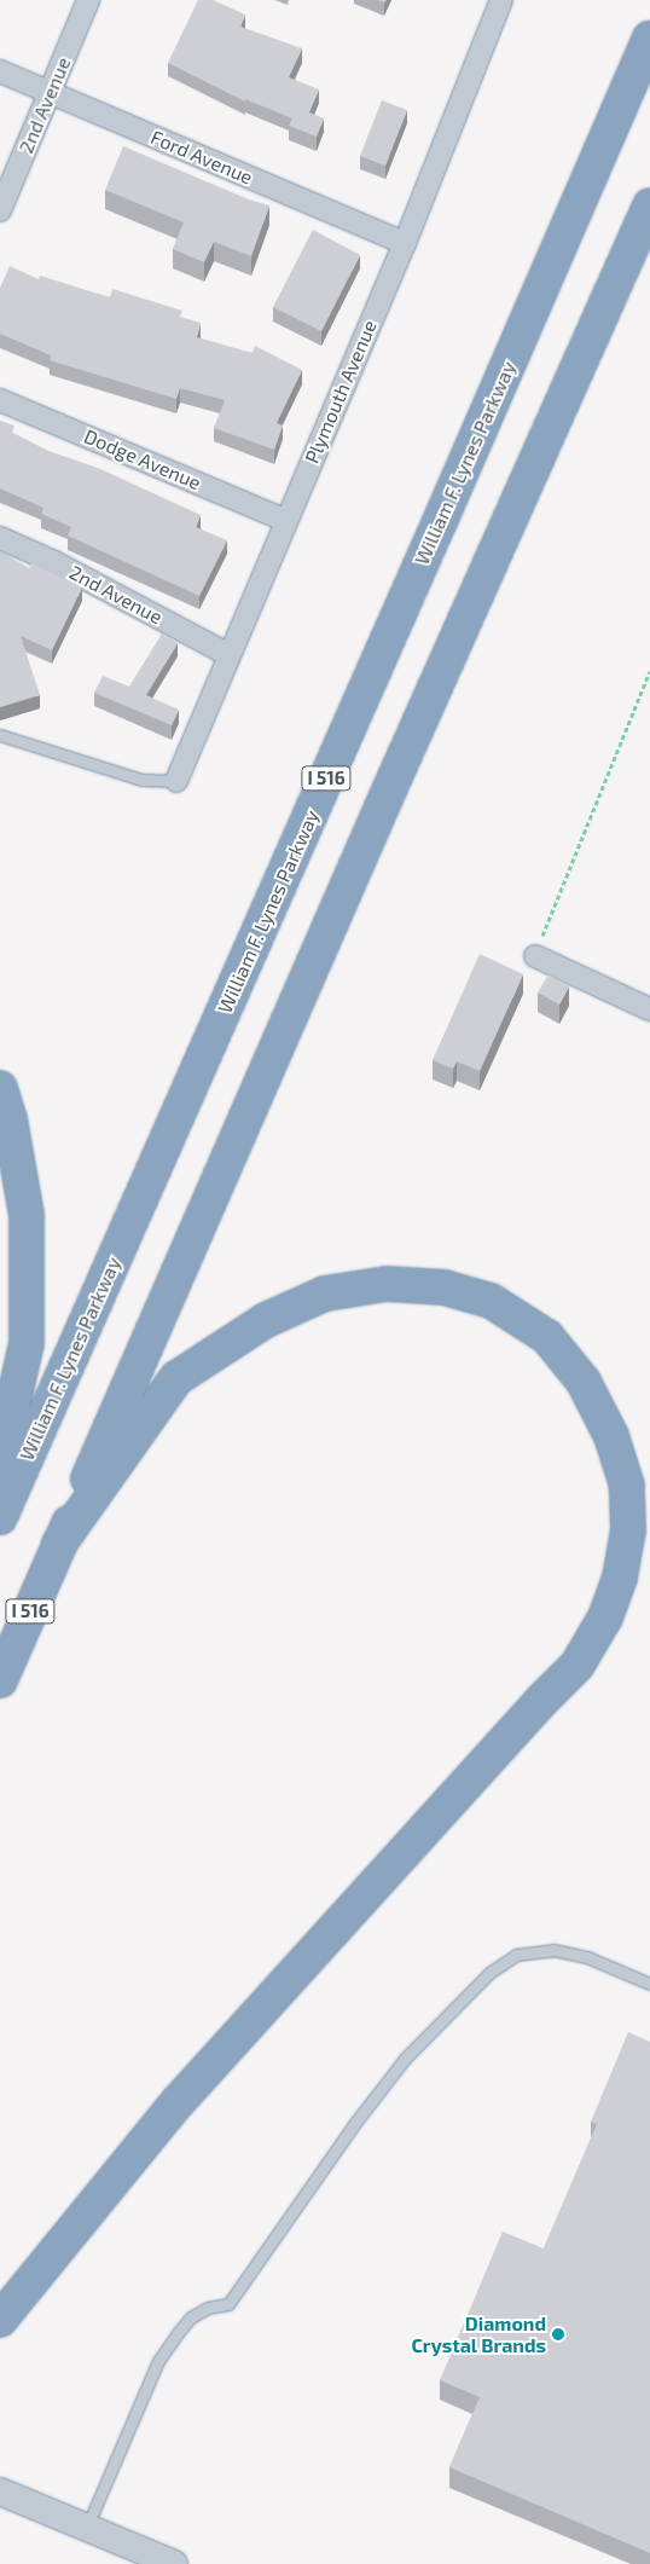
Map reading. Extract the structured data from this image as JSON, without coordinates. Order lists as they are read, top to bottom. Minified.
{"streets":{"highway":["William F. Lynes Parkway","I 516"],"street":["2nd Avenue","Ford Avenue","Plymouth Avenue","Dodge Avenue"]},"crossings":[["2nd Avenue","Ford Avenue"],["2nd Avenue","Plymouth Avenue"],["Ford Avenue","Plymouth Avenue"],["Plymouth Avenue","Dodge Avenue"]],"places":["Diamond Crystal Brands"]}
